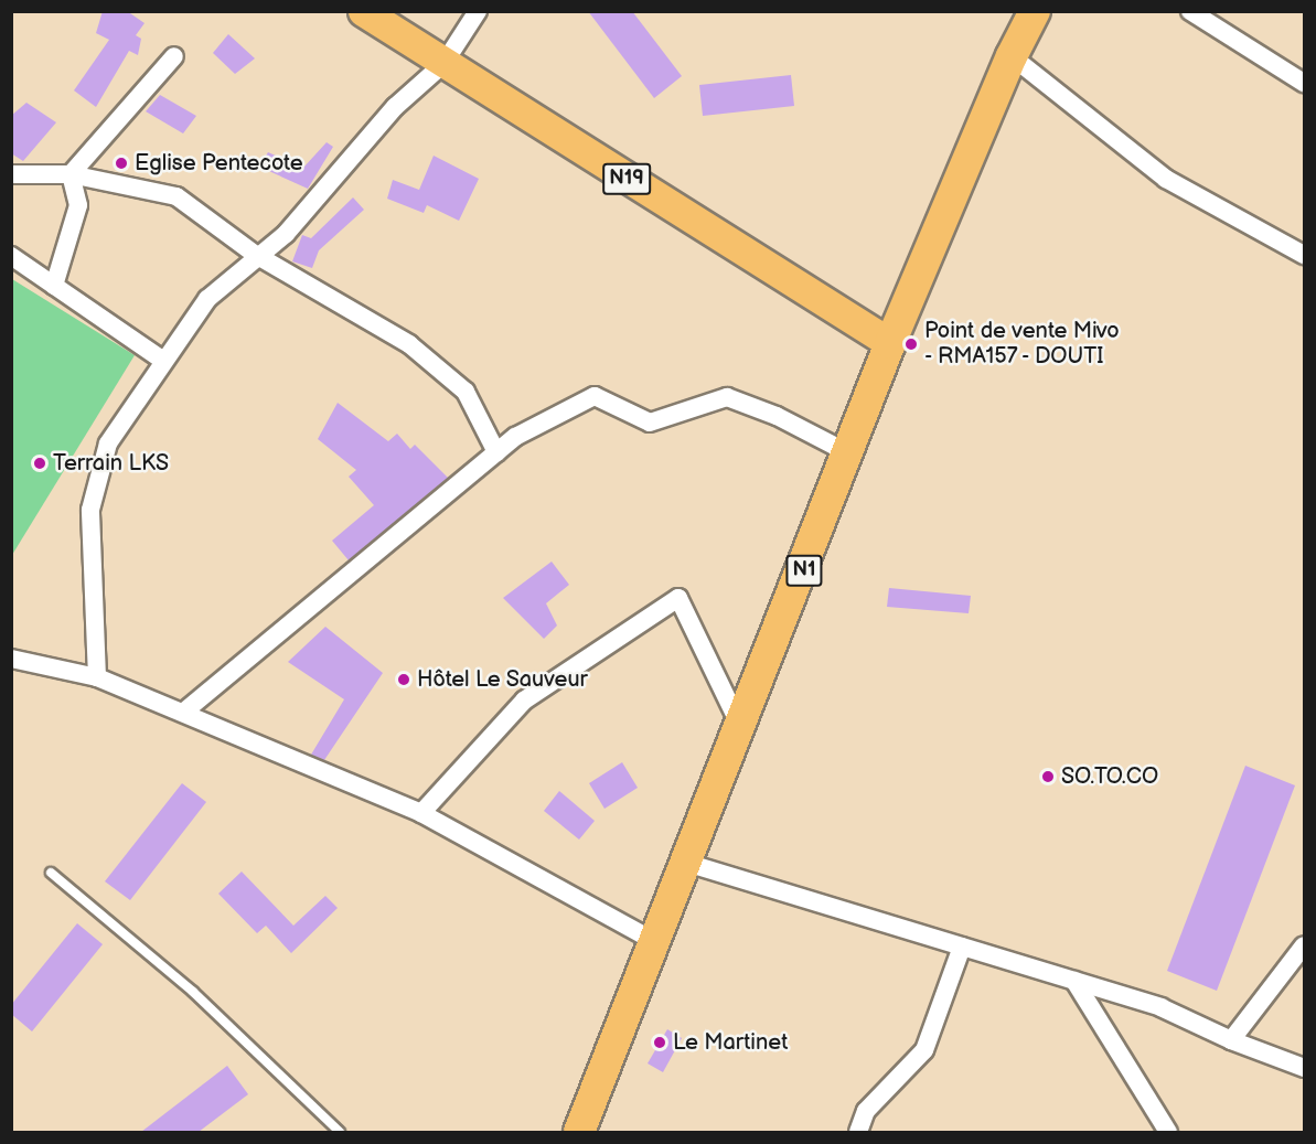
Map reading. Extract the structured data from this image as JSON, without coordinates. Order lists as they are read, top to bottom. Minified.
{"streets":{"highway":["N1"],"main road":["N19"]},"crossings":[["N19","N1"]],"places":["Eglise Pentecote","Point de vente Mivo - RMA157 - DOUTI","Terrain LKS","Hôtel Le Sauveur","SO.TO.CO","Le Martinet"]}
